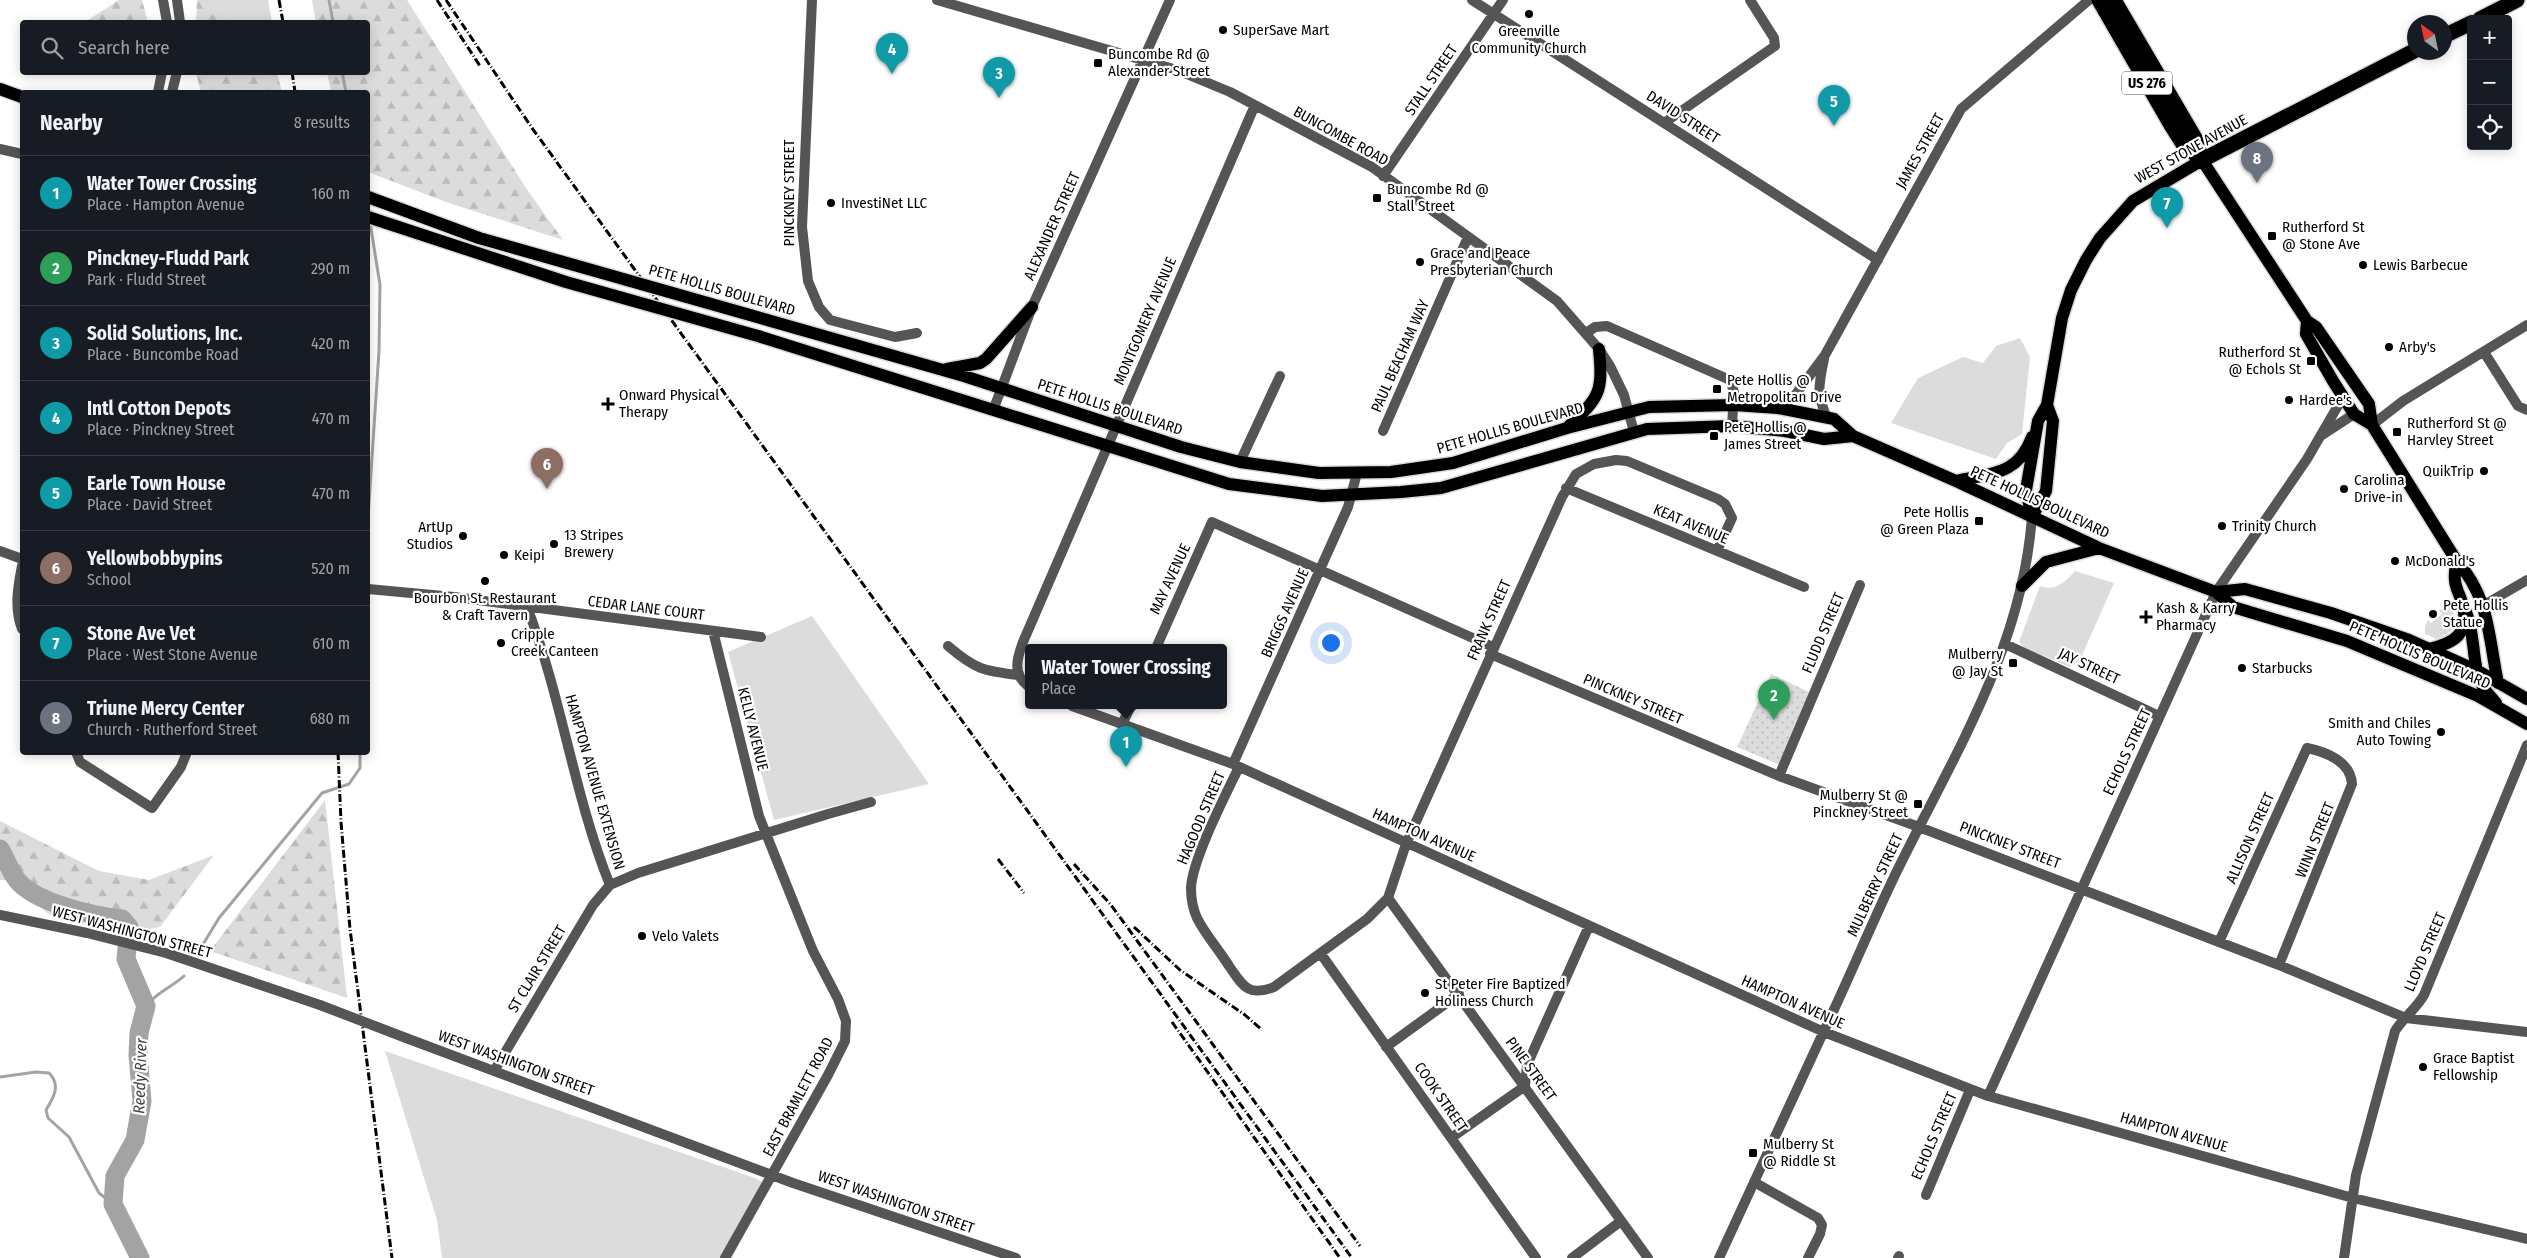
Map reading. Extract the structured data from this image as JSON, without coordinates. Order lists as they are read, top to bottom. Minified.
{"streets":{"highway":["US 276","WEST STONE AVENUE"],"main road":["PETE HOLLIS BOULEVARD"],"street":["STALL STREET","DAVID STREET","BUNCOMBE ROAD","JAMES STREET","PINCKNEY STREET","ALEXANDER STREET","MONTGOMERY AVENUE","PAUL BEACHAM WAY","KEAT AVENUE","MAY AVENUE","CEDAR LANE COURT","BRIGGS AVENUE","FRANK STREET","FLUDD STREET","JAY STREET","KELLY AVENUE","ECHOLS STREET","HAMPTON AVENUE EXTENSION","HAGOOD STREET","HAMPTON AVENUE","ALLISON STREET","WINN STREET","MULBERRY STREET","WEST WASHINGTON STREET","LLOYD STREET","ST CLAIR STREET","PINE STREET","EAST BRAMLETT ROAD","COOK STREET"]},"crossings":[["STALL STREET","DAVID STREET"],["STALL STREET","BUNCOMBE ROAD"],["US 276","WEST STONE AVENUE"],["DAVID STREET","JAMES STREET"],["BUNCOMBE ROAD","ALEXANDER STREET"],["BUNCOMBE ROAD","PETE HOLLIS BOULEVARD"],["BUNCOMBE ROAD","MONTGOMERY AVENUE"],["BUNCOMBE ROAD","PAUL BEACHAM WAY"],["WEST STONE AVENUE","PETE HOLLIS BOULEVARD"],["WEST STONE AVENUE","MULBERRY STREET"],["JAMES STREET","PETE HOLLIS BOULEVARD"],["PINCKNEY STREET","MAY AVENUE"],["PINCKNEY STREET","BRIGGS AVENUE"],["PINCKNEY STREET","FRANK STREET"],["PINCKNEY STREET","FLUDD STREET"],["PINCKNEY STREET","ECHOLS STREET"],["PINCKNEY STREET","ALLISON STREET"],["PINCKNEY STREET","WINN STREET"],["PINCKNEY STREET","MULBERRY STREET"],["PINCKNEY STREET","LLOYD STREET"],["ALEXANDER STREET","PETE HOLLIS BOULEVARD"],["PETE HOLLIS BOULEVARD","MONTGOMERY AVENUE"],["PETE HOLLIS BOULEVARD","BRIGGS AVENUE"],["PETE HOLLIS BOULEVARD","ECHOLS STREET"],["PETE HOLLIS BOULEVARD","MULBERRY STREET"],["KEAT AVENUE","FRANK STREET"],["CEDAR LANE COURT","KELLY AVENUE"],["CEDAR LANE COURT","HAMPTON AVENUE EXTENSION"],["BRIGGS AVENUE","HAGOOD STREET"],["BRIGGS AVENUE","HAMPTON AVENUE"],["FRANK STREET","HAGOOD STREET"],["FRANK STREET","HAMPTON AVENUE"],["FRANK STREET","PINE STREET"],["FRANK STREET","COOK STREET"],["JAY STREET","ECHOLS STREET"],["JAY STREET","MULBERRY STREET"],["KELLY AVENUE","HAMPTON AVENUE EXTENSION"],["KELLY AVENUE","EAST BRAMLETT ROAD"],["ECHOLS STREET","HAMPTON AVENUE"],["HAMPTON AVENUE EXTENSION","ST CLAIR STREET"],["HAMPTON AVENUE EXTENSION","EAST BRAMLETT ROAD"],["HAGOOD STREET","HAMPTON AVENUE"],["HAGOOD STREET","COOK STREET"],["HAMPTON AVENUE","MULBERRY STREET"],["HAMPTON AVENUE","LLOYD STREET"],["ALLISON STREET","WINN STREET"],["WEST WASHINGTON STREET","ST CLAIR STREET"],["WEST WASHINGTON STREET","EAST BRAMLETT ROAD"]],"water":["Reedy River"],"places":{"other":["Greenville Community Church","SuperSave Mart","InvestiNet LLC","Grace and Peace Presbyterian Church","Lewis Barbecue","Arby's","Hardee's","QuikTrip","Carolina Drive-in","Trinity Church","ArtUp Studios","13 Stripes Brewery","Keipi","McDonald's","Bourbon St. Restaurant & Craft Tavern","Pete Hollis Statue","Cripple Creek Canteen","Starbucks","Smith and Chiles Auto Towing","Velo Valets","St Peter Fire Baptized Holiness Church","Grace Baptist Fellowship"],"transit":["Buncombe Rd @ Alexander Street","Buncombe Rd @ Stall Street","Rutherford St @ Stone Ave","Rutherford St @ Echols St","Pete Hollis @ Metropolitan Drive","Rutherford St @ Harvley Street","Pete Hollis @ James Street","Pete Hollis @ Green Plaza","Mulberry @ Jay St","Mulberry St @ Pinckney Street","Mulberry St @ Riddle St"],"health":["Onward Physical Therapy","Kash & Karry Pharmacy"]},"north":"top left","page":{"map_buttons":["+","−"],"search":"Search here","pins":["4","3","5","8","7","6","2","1"],"heading":["Nearby","8 results"],"list":[{"mark":"1","name":"Water Tower Crossing","note":"Place · Hampton Avenue","value":"160 m"},{"mark":"2","name":"Pinckney-Fludd Park","note":"Park · Fludd Street","value":"290 m"},{"mark":"3","name":"Solid Solutions, Inc.","note":"Place · Buncombe Road","value":"420 m"},{"mark":"4","name":"Intl Cotton Depots","note":"Place · Pinckney Street","value":"470 m"},{"mark":"5","name":"Earle Town House","note":"Place · David Street","value":"470 m"},{"mark":"6","name":"Yellowbobbypins","note":"School","value":"520 m"},{"mark":"7","name":"Stone Ave Vet","note":"Place · West Stone Avenue","value":"610 m"},{"mark":"8","name":"Triune Mercy Center","note":"Church · Rutherford Street","value":"680 m"}],"popup":["Water Tower Crossing","Place"]}}
